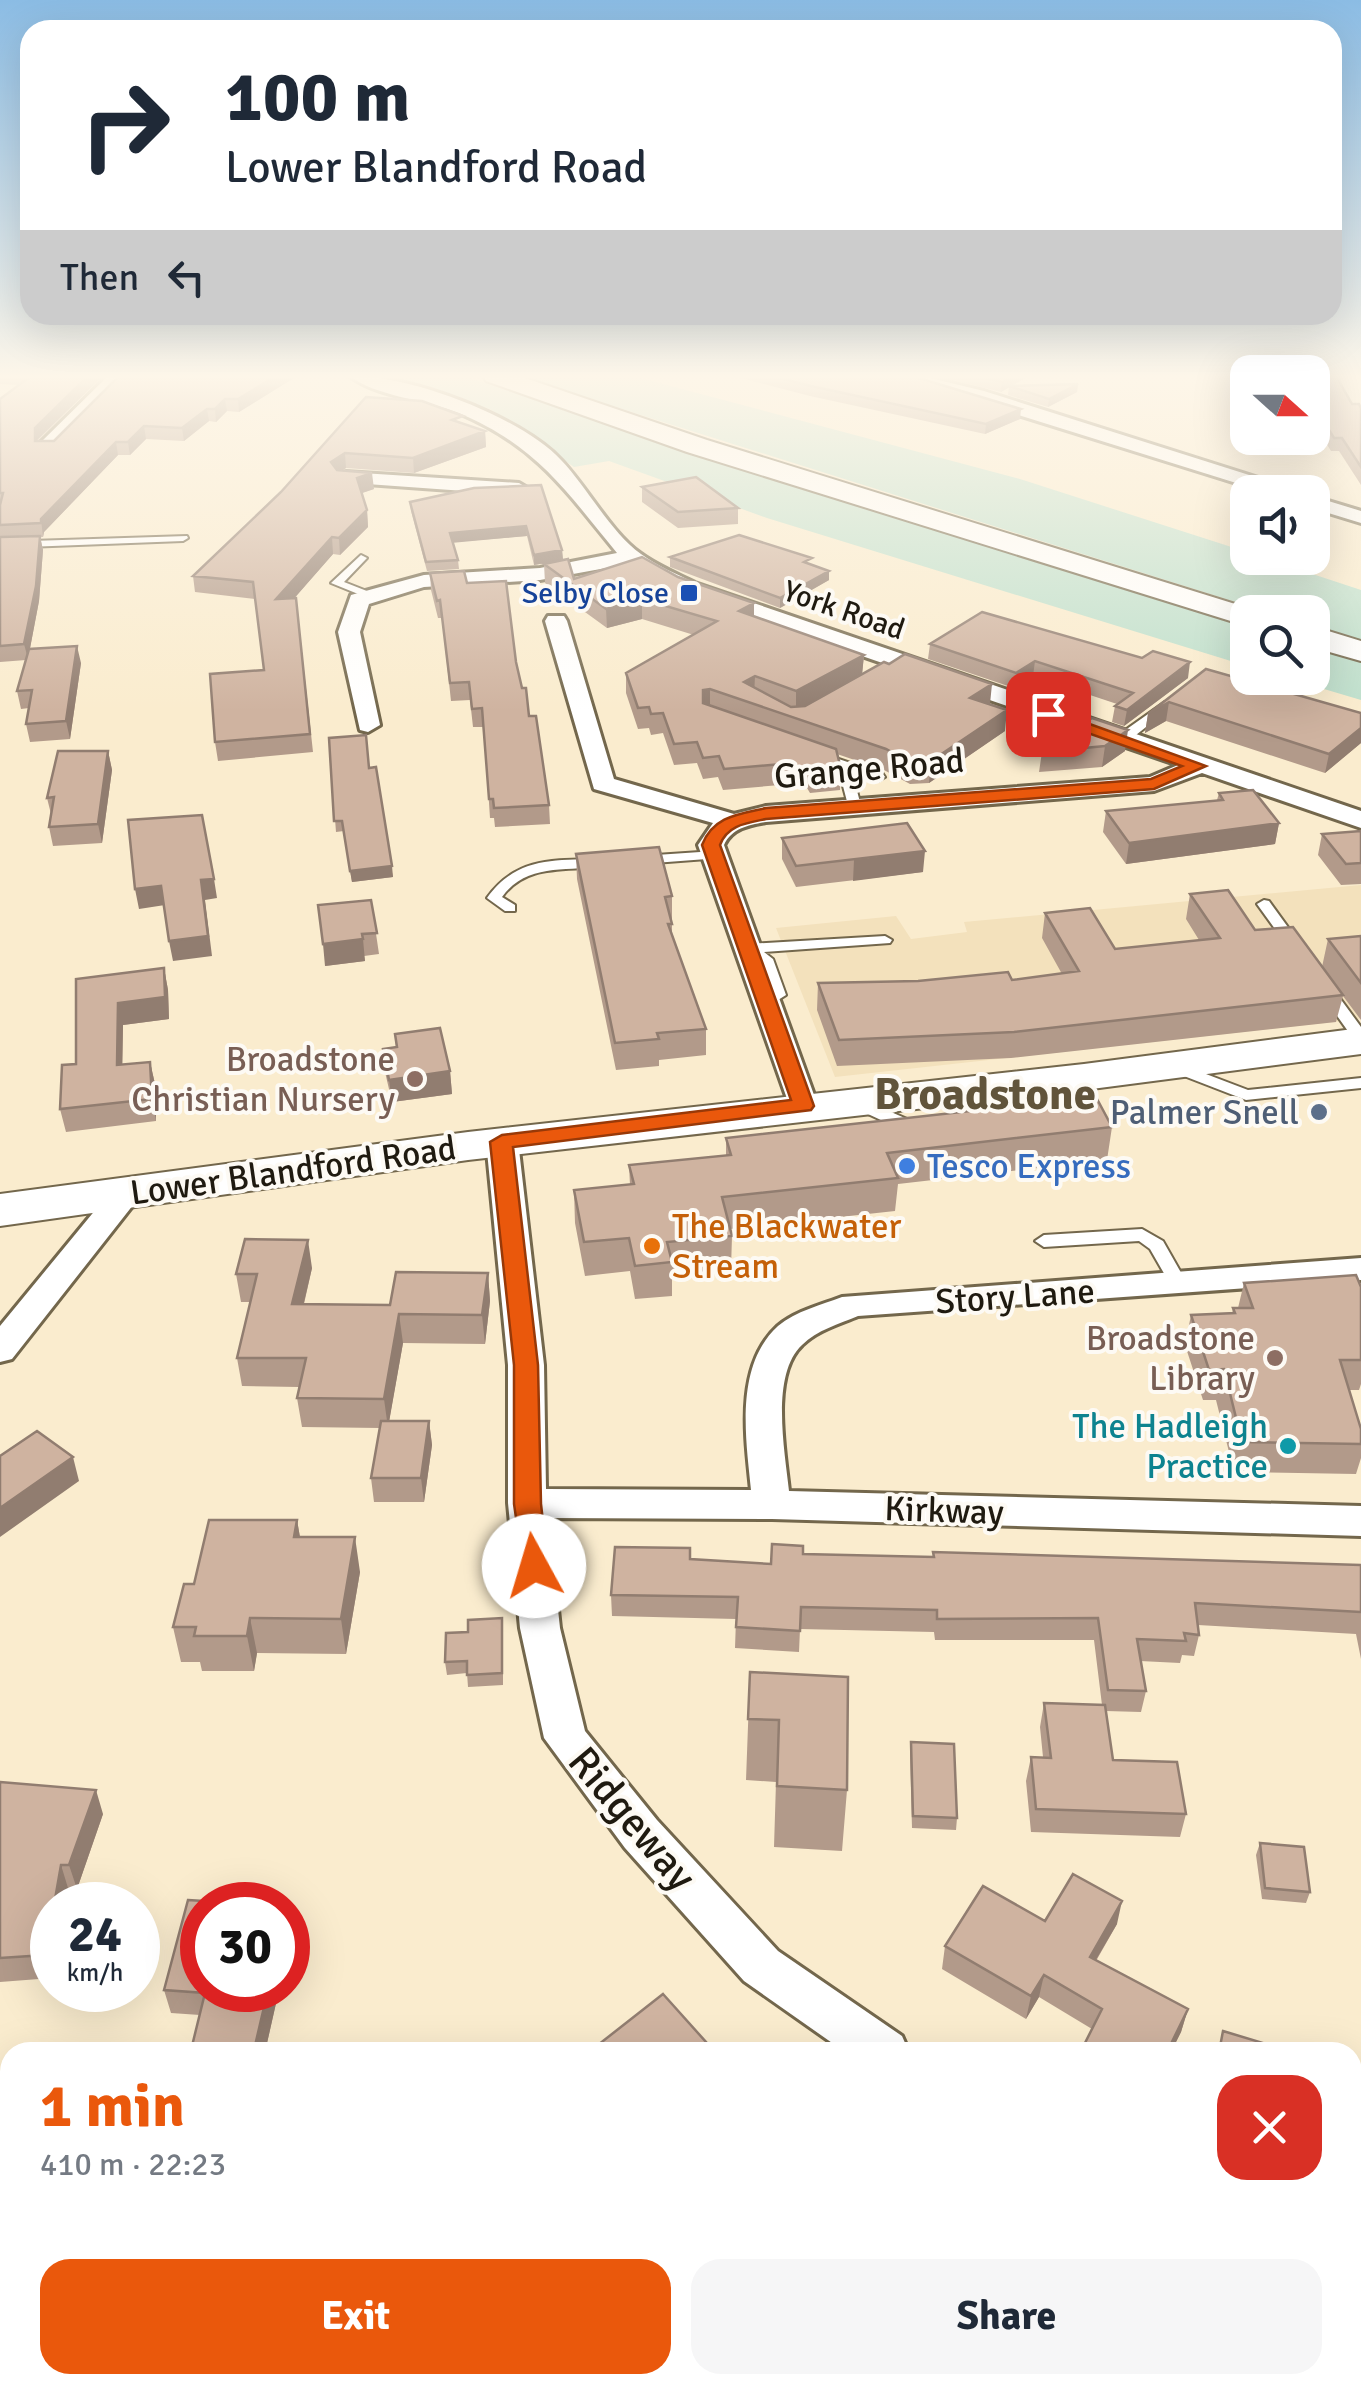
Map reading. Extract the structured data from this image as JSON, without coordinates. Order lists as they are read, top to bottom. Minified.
{"streets":{"street":["York Road","Grange Road","Lower Blandford Road","Story Lane","Kirkway","Ridgeway"]},"crossings":[["York Road","Grange Road"],["Lower Blandford Road","Ridgeway"],["Story Lane","Kirkway"],["Kirkway","Ridgeway"]],"districts":["Broadstone"],"places":{"transit":["Selby Close"],"other":["Broadstone Christian Nursery","Palmer Snell","Tesco Express","The Blackwater Stream","Broadstone Library","The Hadleigh Practice"]},"north":"right","page":{"turn":["100 m","Lower Blandford Road"],"then":"Then","speed":"24 km/h","limit":"30","heading":["1 min","410 m · 22:23"],"buttons":["Exit","Share"]}}
